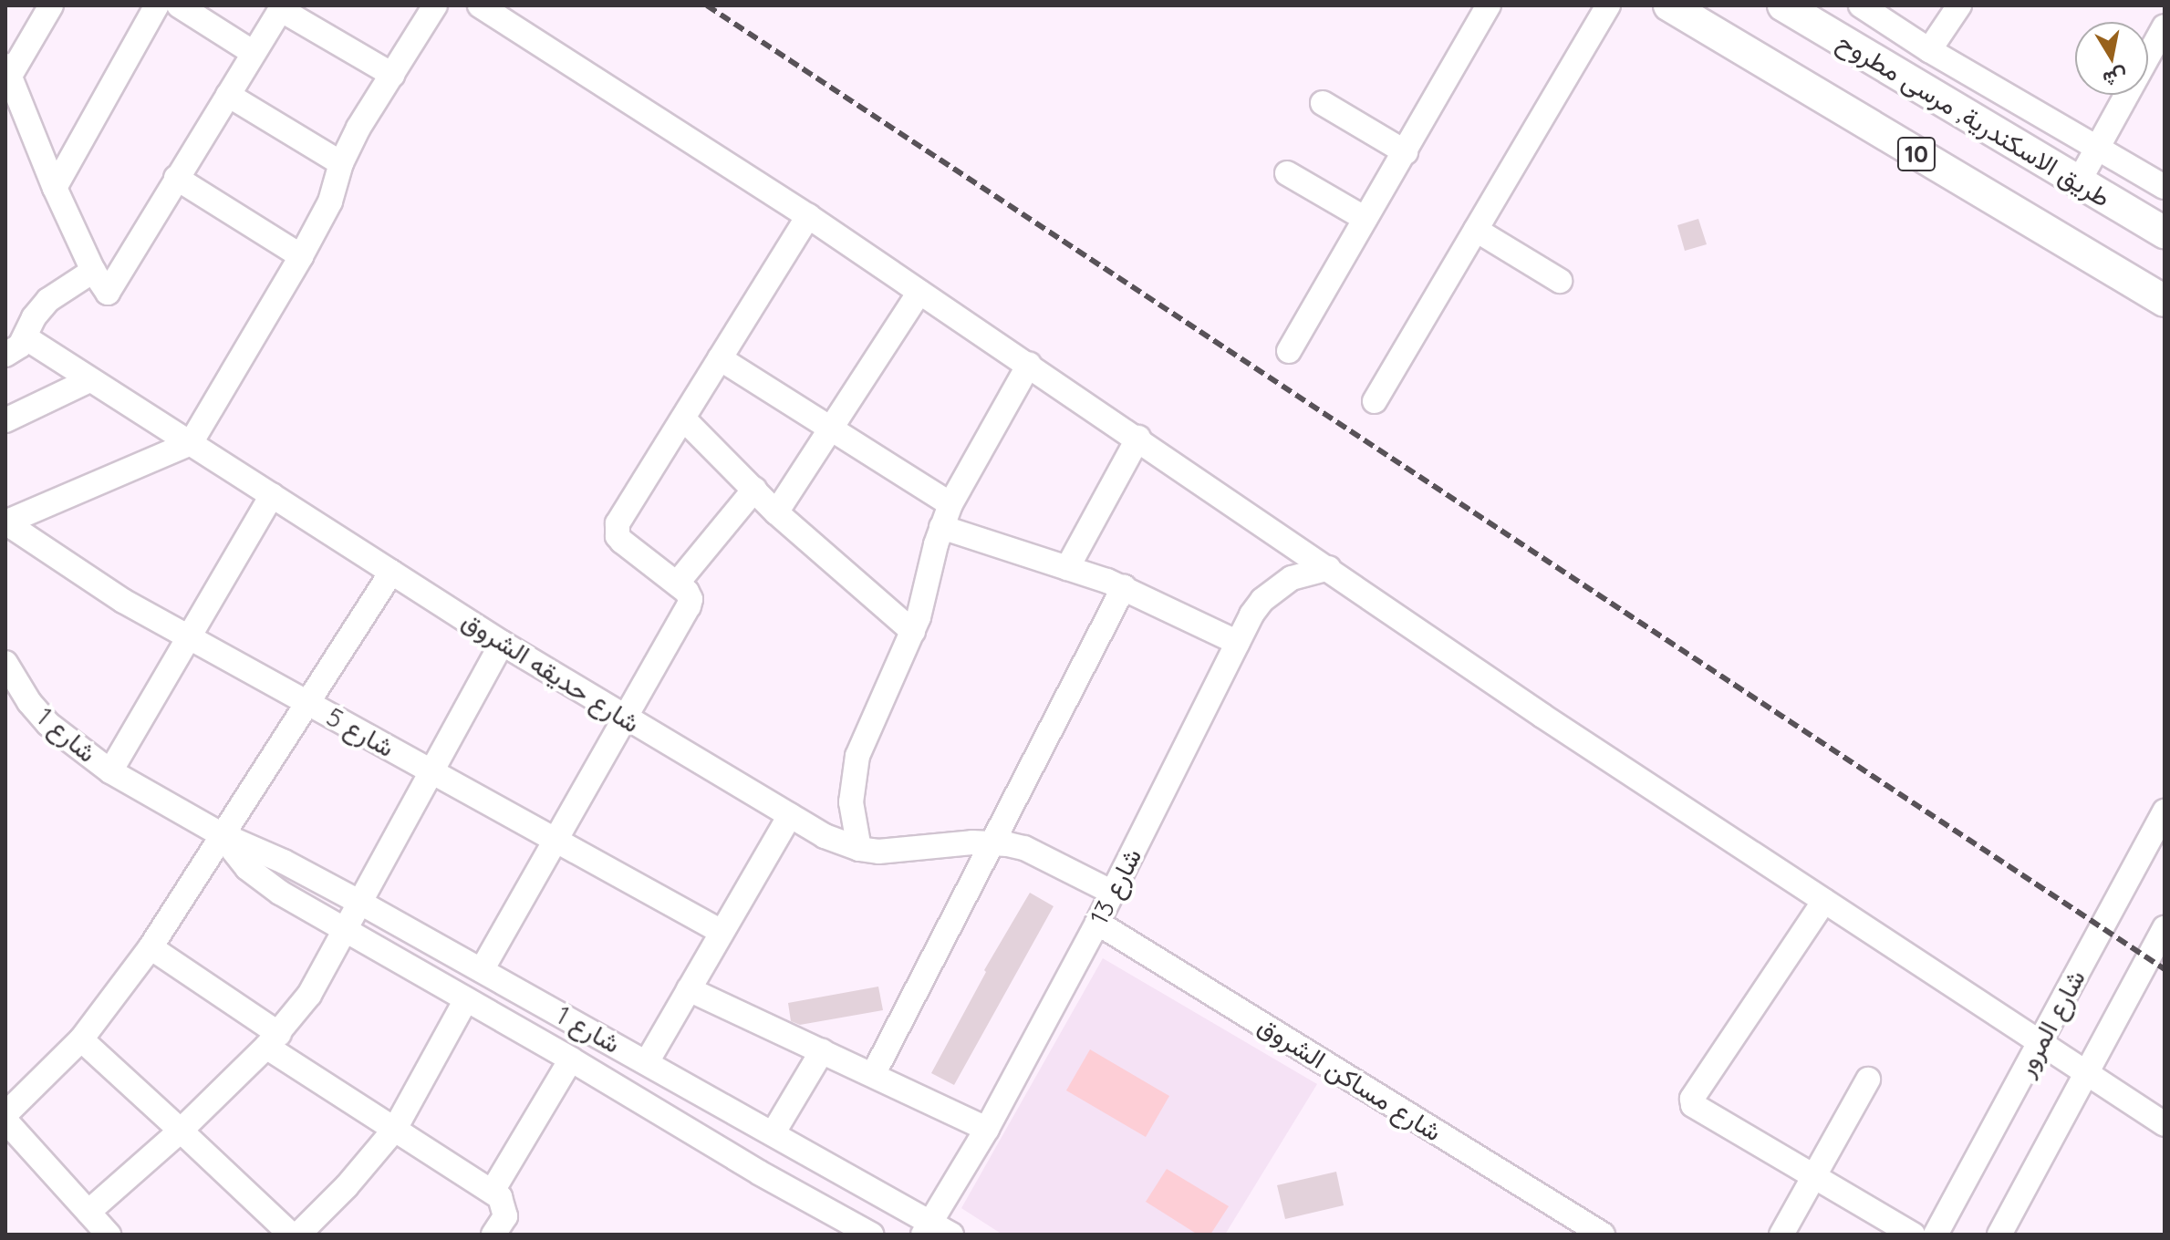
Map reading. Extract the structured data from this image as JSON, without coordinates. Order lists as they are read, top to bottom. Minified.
{"streets":{"main road":["طريق الاسكندرية, مرسى مطروح","10"],"street":["شارع حديقه الشروق","شارع 5","شارع 1","شارع 13","شارع المرور","شارع مساكن الشروق"]},"crossings":[["شارع حديقه الشروق","شارع 13"],["شارع 1","شارع 13"],["شارع 13","شارع مساكن الشروق"]],"north":"bottom"}
